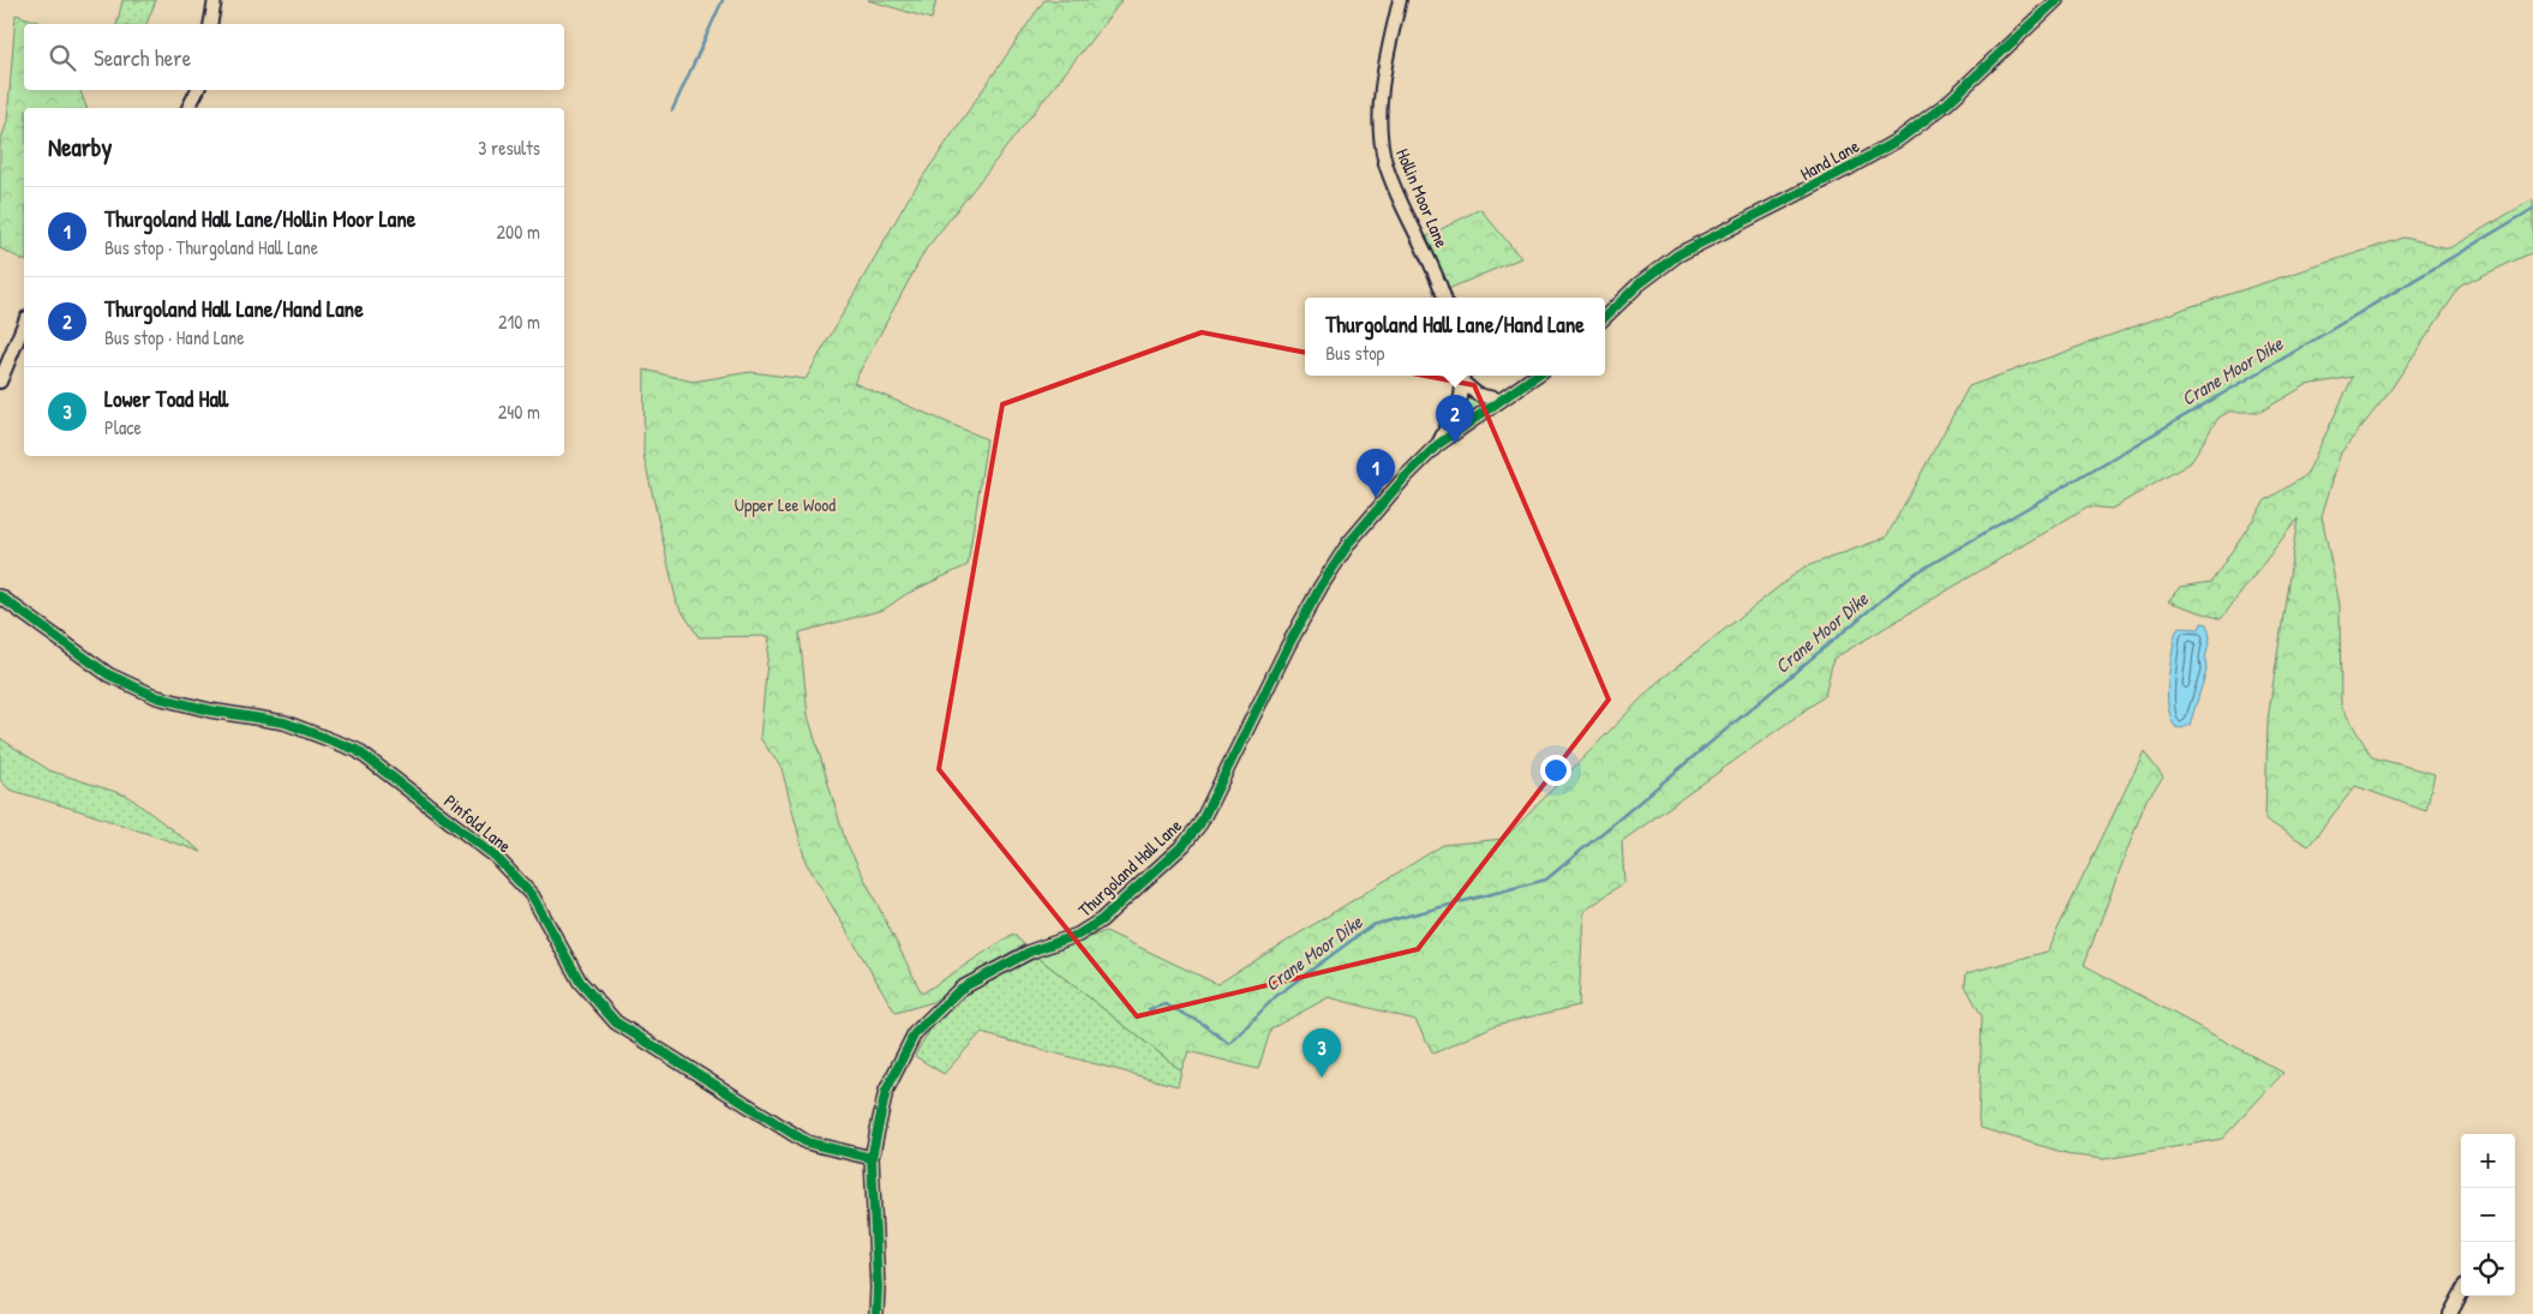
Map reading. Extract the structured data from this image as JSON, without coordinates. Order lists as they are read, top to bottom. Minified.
{"streets":{"street":["Hand Lane","Hollin Moor Lane","Pinfold Lane","Thurgoland Hall Lane"]},"crossings":[["Pinfold Lane","Thurgoland Hall Lane"]],"water":["Crane Moor Dike"],"parks":["Upper Lee Wood"],"page":{"search":"Search here","heading":["Nearby","3 results"],"list":[{"mark":"1","name":"Thurgoland Hall Lane/Hollin Moor Lane","note":"Bus stop · Thurgoland Hall Lane","value":"200 m"},{"mark":"2","name":"Thurgoland Hall Lane/Hand Lane","note":"Bus stop · Hand Lane","value":"210 m"},{"mark":"3","name":"Lower Toad Hall","note":"Place","value":"240 m"}],"popup":["Thurgoland Hall Lane/Hand Lane","Bus stop"],"pins":["2","1","3"],"map_buttons":["+","−"]}}
